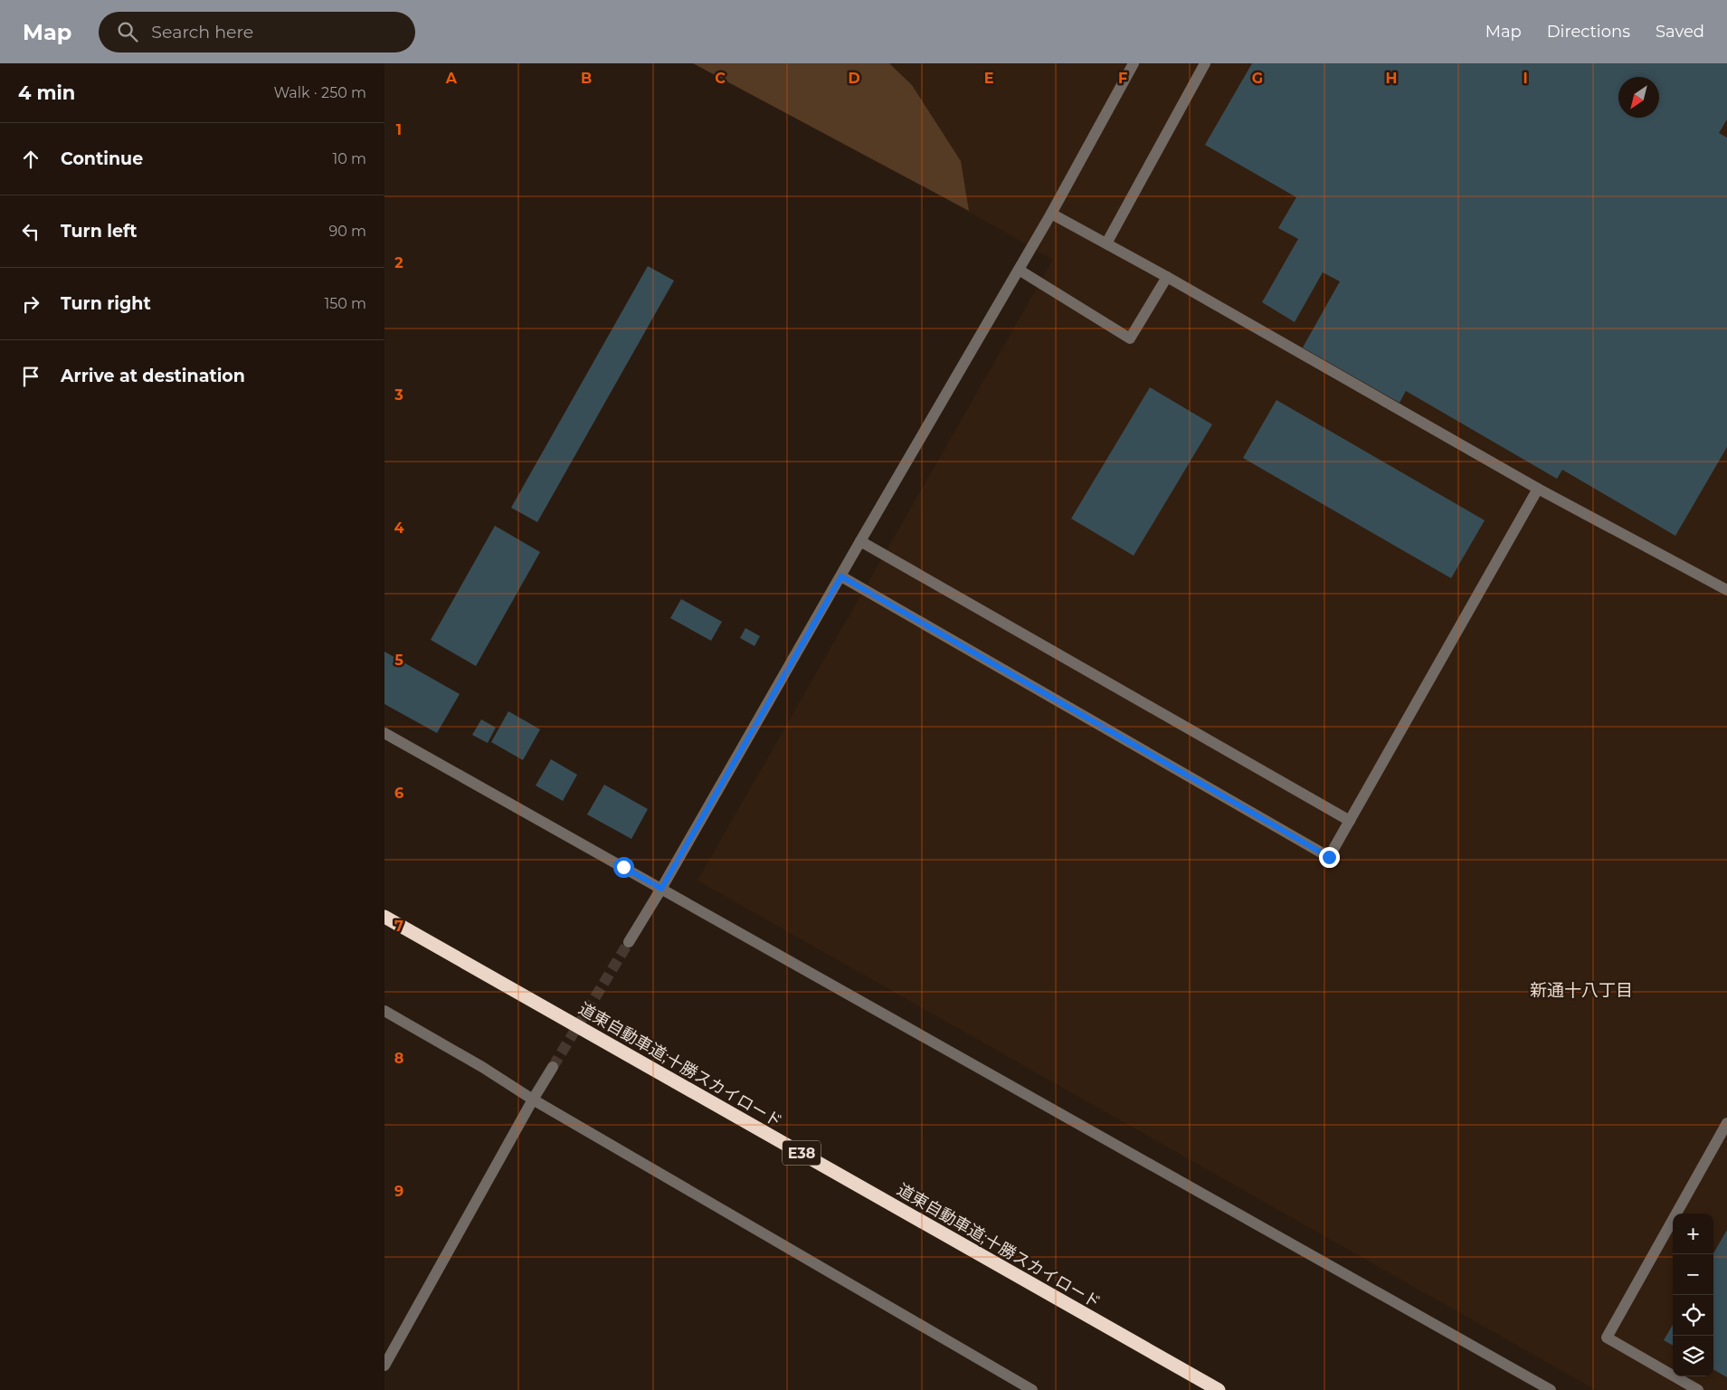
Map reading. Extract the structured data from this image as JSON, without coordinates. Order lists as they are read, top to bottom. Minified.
{"streets":{"highway":["道東自動車道;十勝スカイロード","E38"]},"districts":["新通十八丁目"],"north":"bottom left","page":{"header":"Map","search":"Search here","nav":["Map","Directions","Saved"],"heading":["4 min","Walk · 250 m"],"list":[["Continue","10 m"],["Turn left","90 m"],["Turn right","150 m"],"Arrive at destination"],"map_buttons":["+","−"]},"grid":{"columns":["A","B","C","D","E","F","G","H","I"],"rows":["1","2","3","4","5","6","7","8","9"]}}
